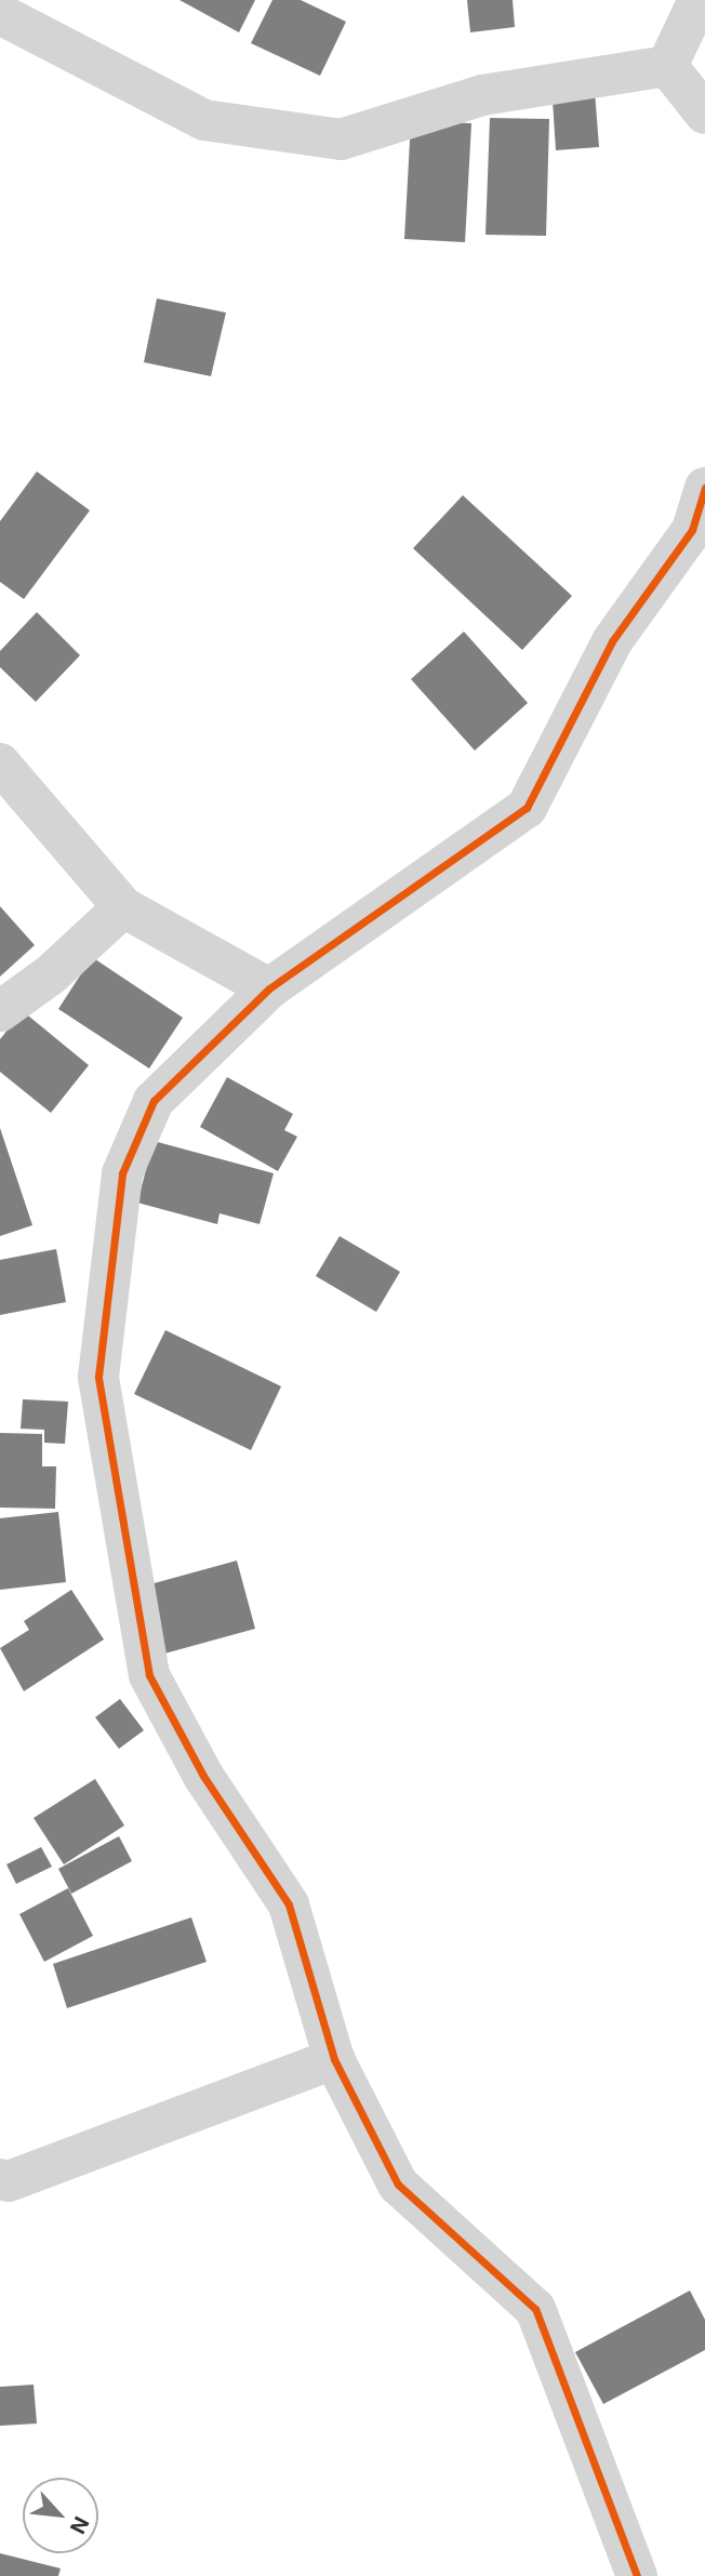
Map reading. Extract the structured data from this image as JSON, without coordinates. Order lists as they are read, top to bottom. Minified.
{"north":"bottom right"}
